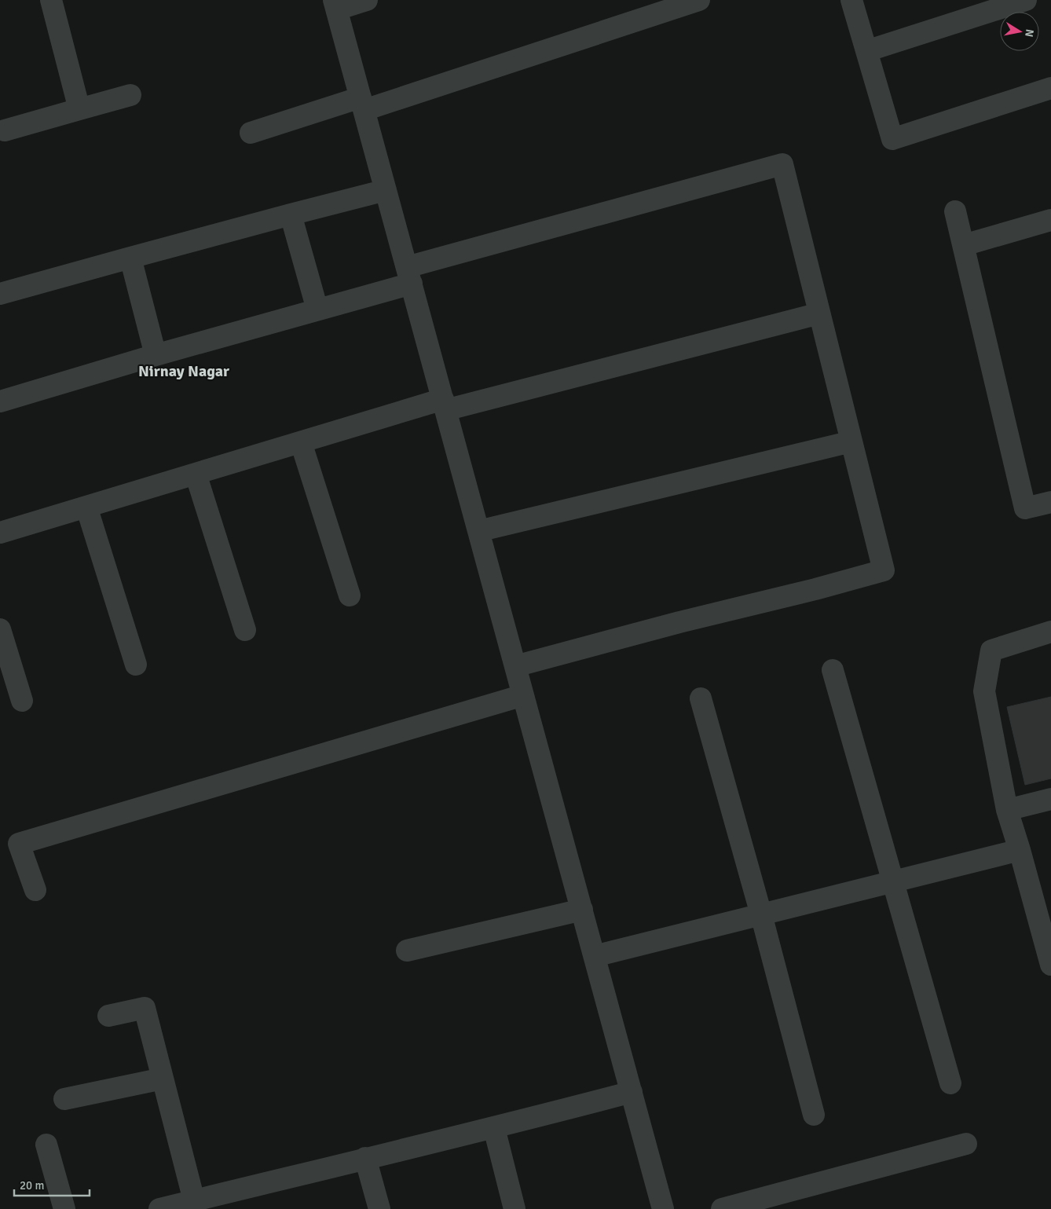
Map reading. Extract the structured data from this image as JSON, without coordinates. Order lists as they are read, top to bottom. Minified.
{"districts":["Nirnay Nagar"],"scale_bar":"20 m","north":"right"}
